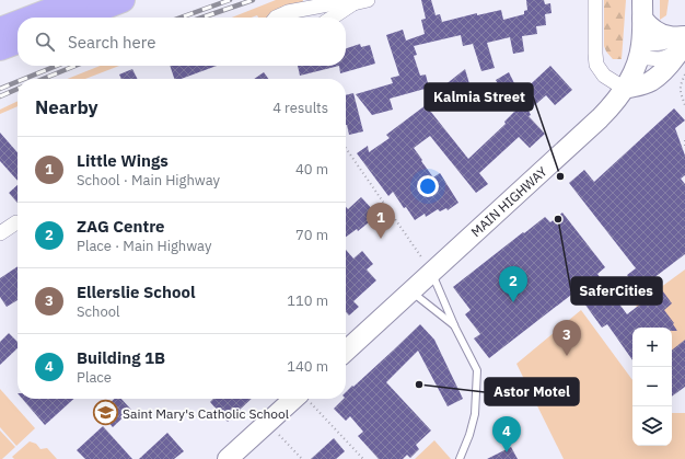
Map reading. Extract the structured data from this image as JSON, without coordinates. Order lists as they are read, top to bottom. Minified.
{"streets":{"main road":["MAIN HIGHWAY"]},"places":{"other":["Kalmia Street","SaferCities","Astor Motel"],"school or university":["Saint Mary's Catholic School"]},"page":{"search":"Search here","heading":["Nearby","4 results"],"list":[{"mark":"1","name":"Little Wings","note":"School · Main Highway","value":"40 m"},{"mark":"2","name":"ZAG Centre","note":"Place · Main Highway","value":"70 m"},{"mark":"3","name":"Ellerslie School","note":"School","value":"110 m"},{"mark":"4","name":"Building 1B","note":"Place","value":"140 m"}],"pins":["1","2","3","4"],"map_buttons":["+","−"]}}
